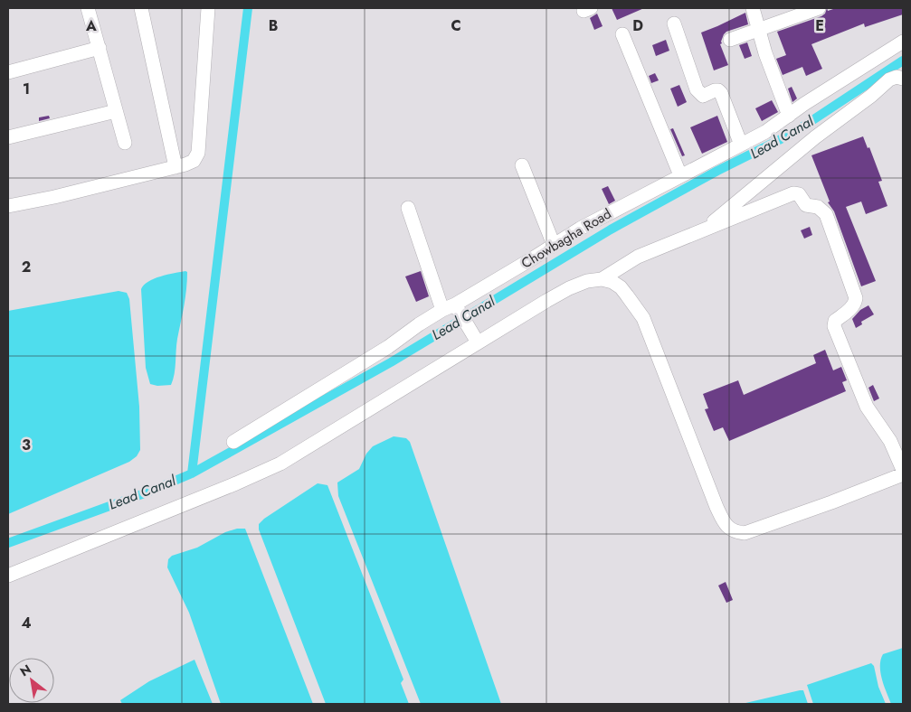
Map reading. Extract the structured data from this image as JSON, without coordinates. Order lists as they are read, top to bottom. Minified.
{"streets":{"street":["Chowbagha Road"]},"water":["Lead Canal"],"north":"top left","grid":{"columns":["A","B","C","D","E"],"rows":["1","2","3","4"]}}
